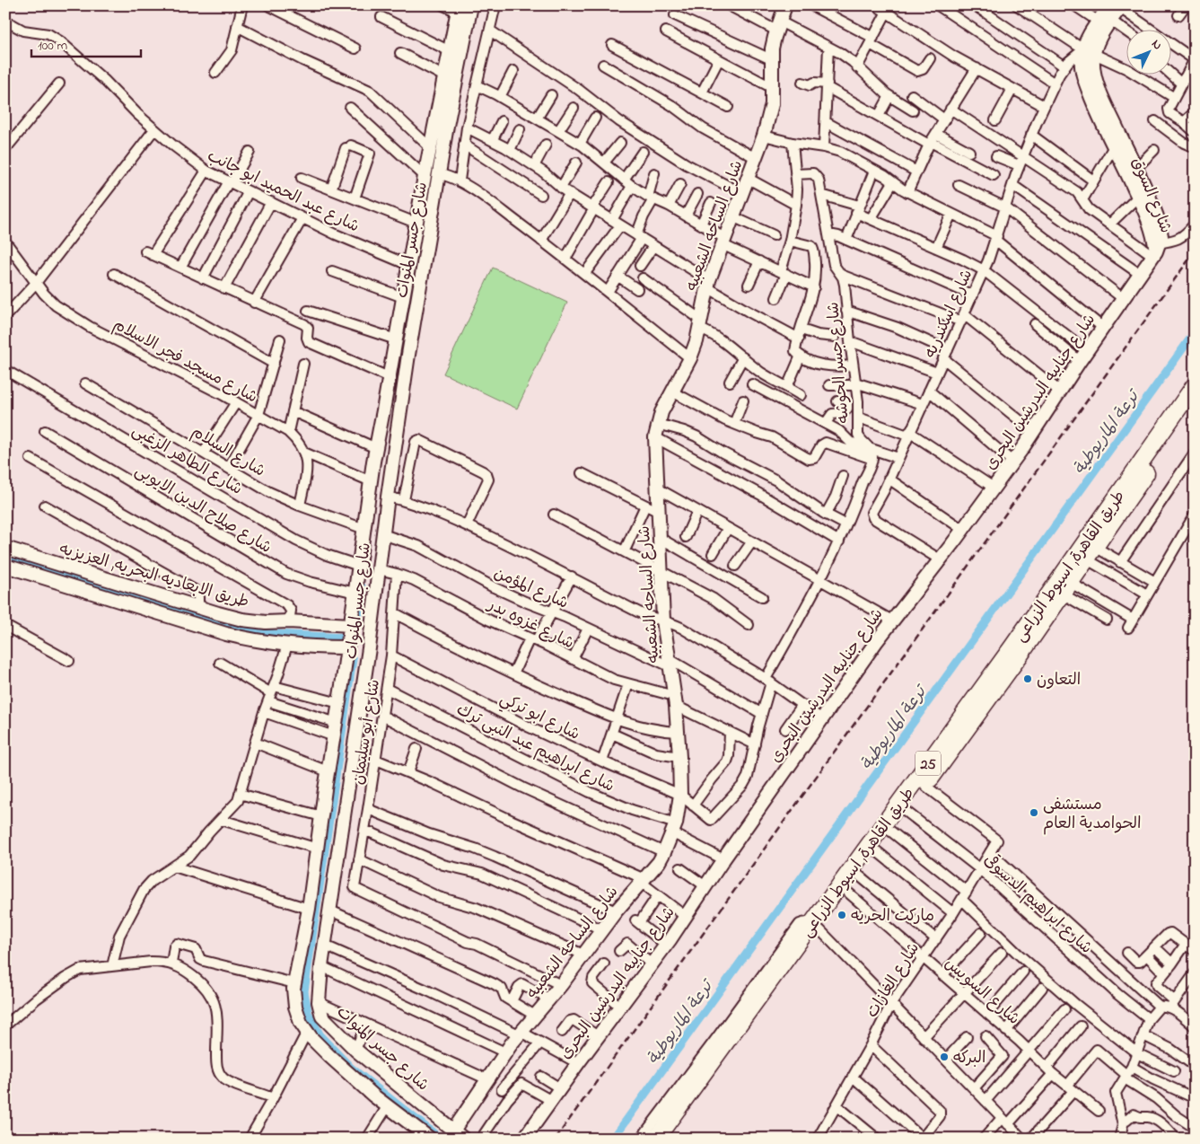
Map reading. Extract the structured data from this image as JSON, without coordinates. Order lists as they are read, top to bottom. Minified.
{"streets":{"highway":["طريق القاهرة, اسيوط الزراعى","25"],"street":["شارع عبد الحميد ابو جانب","شارع السوق","شارع الساحه الشعبيه","شارع جسر المنوات","شارع اسكندريه","شارع مسجد فجر الاسلام","شارع جسر الحوشه","شارع جنابيه البدرشين البحرى","شارع السلام","شارع الطاهر الزغبى","شارع صلاح الدين الايوبى","طريق الابعاديه البحريه, العزيزيه","شارع المؤمن","شارع غزوه بدر","شارع ابو تركي","شارع أبو سليمان","شارع ابراهيم عبد النبى ترك","شارع ابراهيم الدسوقى","شارع الغازات","شارع السويس"]},"crossings":[["شارع عبد الحميد ابو جانب","شارع جسر المنوات"],["شارع السوق","شارع اسكندريه"],["شارع السوق","شارع جنابيه البدرشين البحرى"],["شارع الساحه الشعبيه","شارع جسر المنوات"],["شارع الساحه الشعبيه","شارع المؤمن"],["شارع الساحه الشعبيه","شارع غزوه بدر"],["شارع الساحه الشعبيه","شارع ابو تركي"],["شارع الساحه الشعبيه","شارع أبو سليمان"],["شارع الساحه الشعبيه","شارع ابراهيم عبد النبى ترك"],["شارع جسر المنوات","شارع مسجد فجر الاسلام"],["شارع جسر المنوات","شارع السلام"],["شارع جسر المنوات","شارع الطاهر الزغبى"],["شارع جسر المنوات","شارع صلاح الدين الايوبى"],["شارع جسر المنوات","طريق الابعاديه البحريه, العزيزيه"],["شارع جسر المنوات","شارع المؤمن"],["شارع جسر المنوات","شارع غزوه بدر"],["شارع اسكندريه","شارع جنابيه البدرشين البحرى"],["شارع جنابيه البدرشين البحرى","شارع ابراهيم عبد النبى ترك"],["طريق القاهرة, اسيوط الزراعى","شارع ابراهيم الدسوقى"],["طريق القاهرة, اسيوط الزراعى","شارع الغازات"],["طريق القاهرة, اسيوط الزراعى","شارع السويس"],["شارع غزوه بدر","شارع أبو سليمان"],["شارع ابو تركي","شارع أبو سليمان"],["شارع أبو سليمان","شارع ابراهيم عبد النبى ترك"],["شارع ابراهيم الدسوقى","شارع الغازات"],["شارع الغازات","شارع السويس"]],"water":["ترعة الماريوطية"],"places":["التعاون","مستشفى الحوامدية العام","ماركت الحريه","البركه"],"scale_bar":"100 m","north":"top right"}
